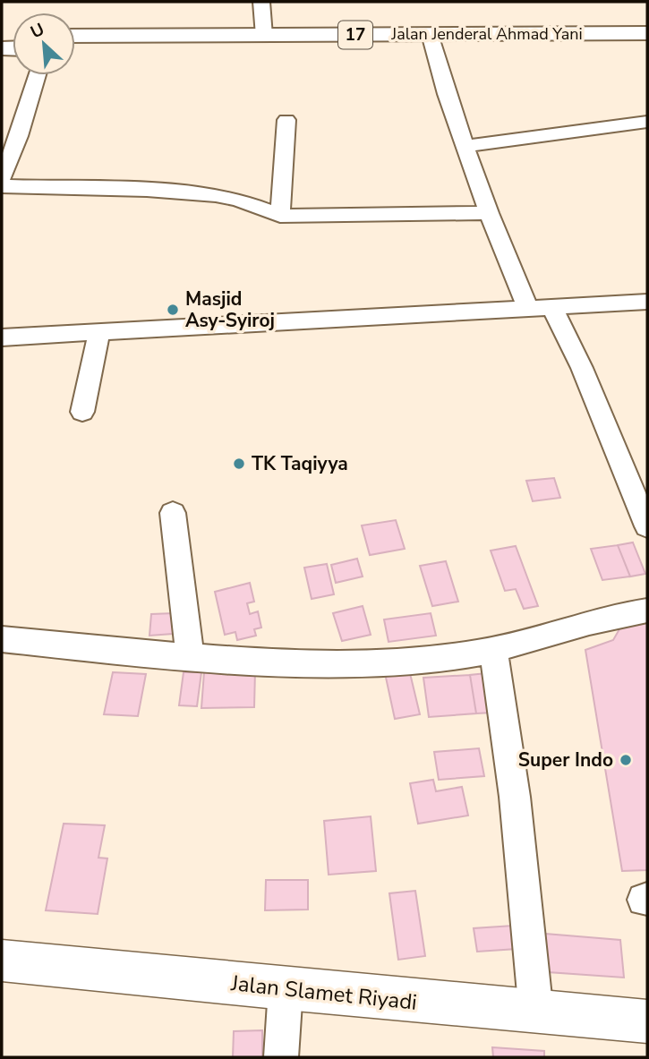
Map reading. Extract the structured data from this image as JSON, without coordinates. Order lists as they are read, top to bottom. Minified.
{"streets":{"highway":["Jalan Jenderal Ahmad Yani","17"],"main road":["Jalan Slamet Riyadi"]},"places":["Masjid Asy-Syiroj","TK Taqiyya","Super Indo"],"north":"top left"}
